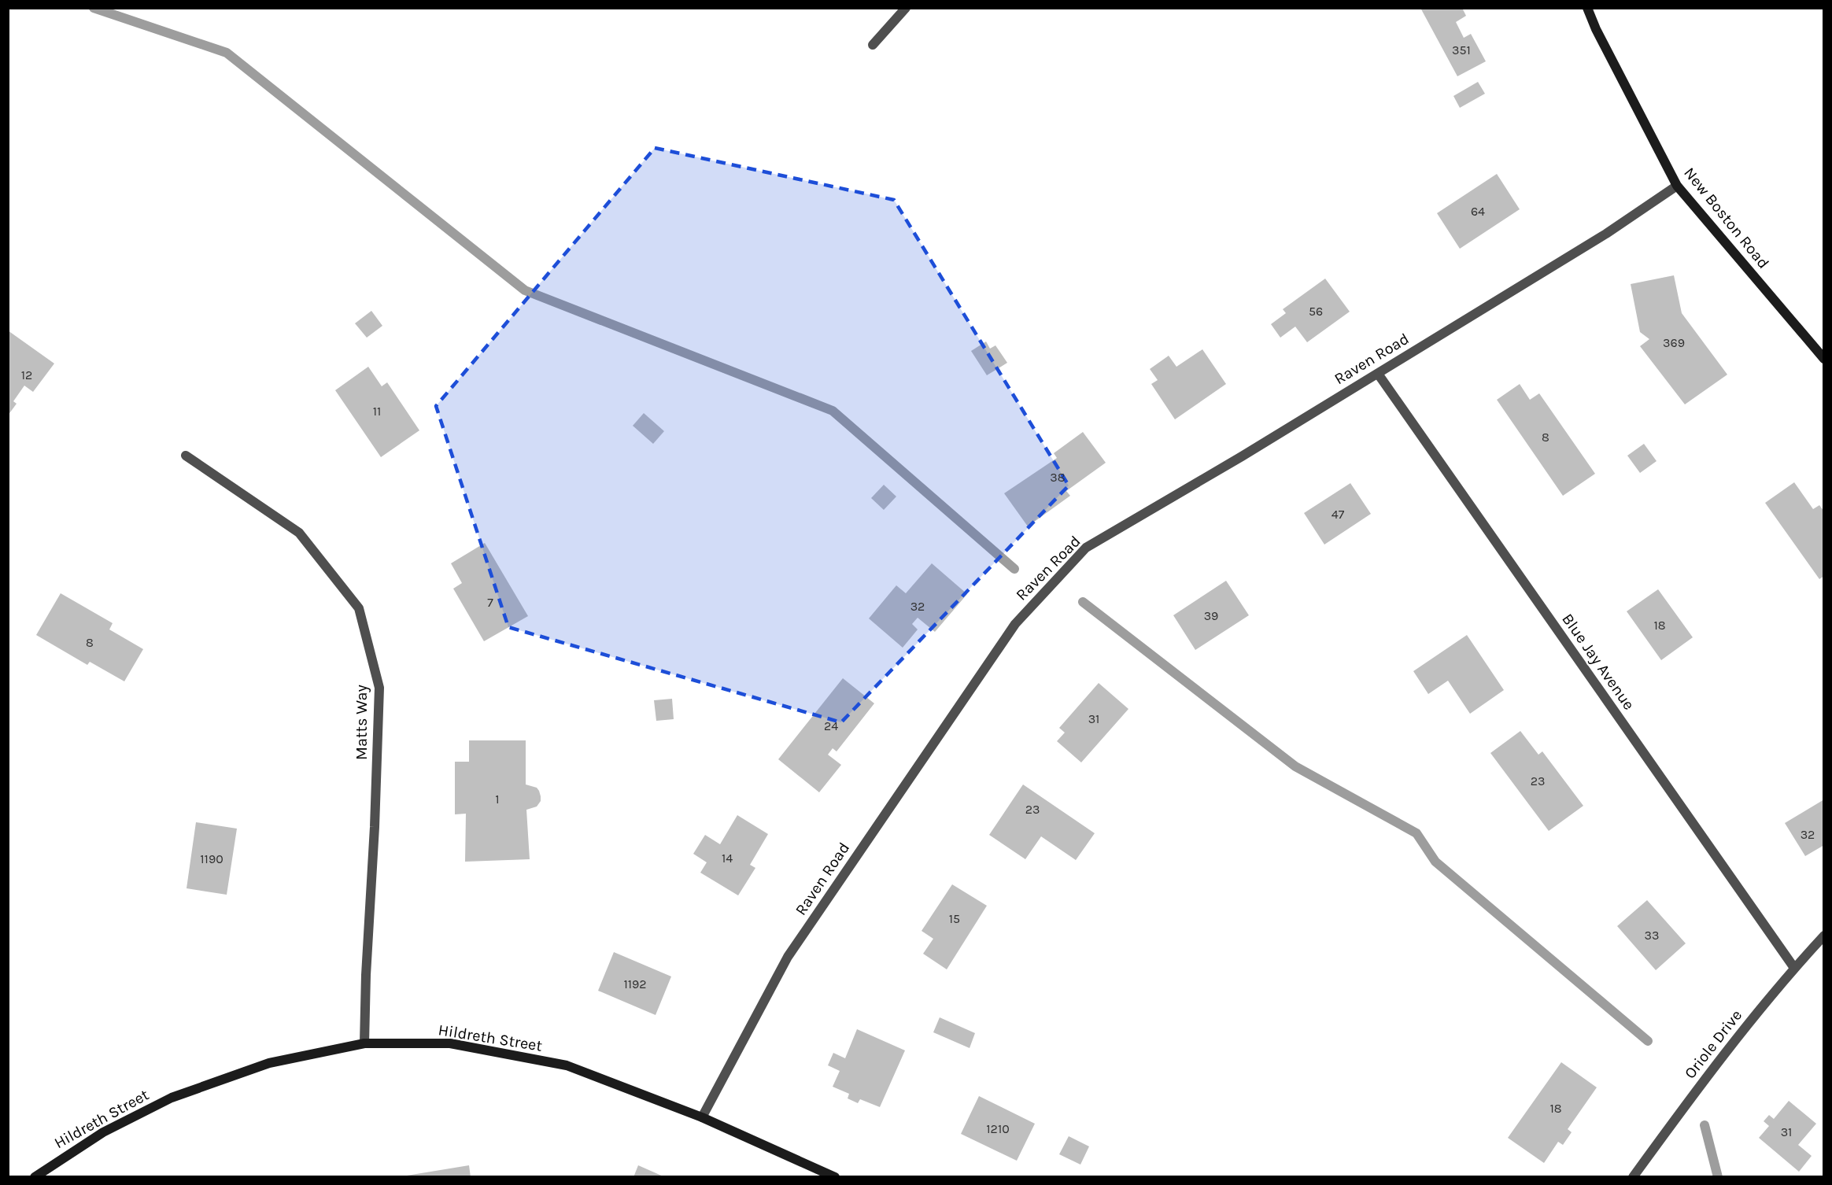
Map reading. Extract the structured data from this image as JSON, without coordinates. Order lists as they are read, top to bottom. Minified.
{"streets":{"street":["New Boston Road","Raven Road","Blue Jay Avenue","Matts Way","Hildreth Street","Oriole Drive"]},"crossings":[["New Boston Road","Raven Road"],["Raven Road","Blue Jay Avenue"],["Raven Road","Hildreth Street"],["Blue Jay Avenue","Oriole Drive"],["Matts Way","Hildreth Street"]],"house_numbers":["351","64","56","369","12","11","8","38","47","7","32","39","18","8","31","24","23","1","23","32","14","1190","15","33","1192","18","1210","31"]}
